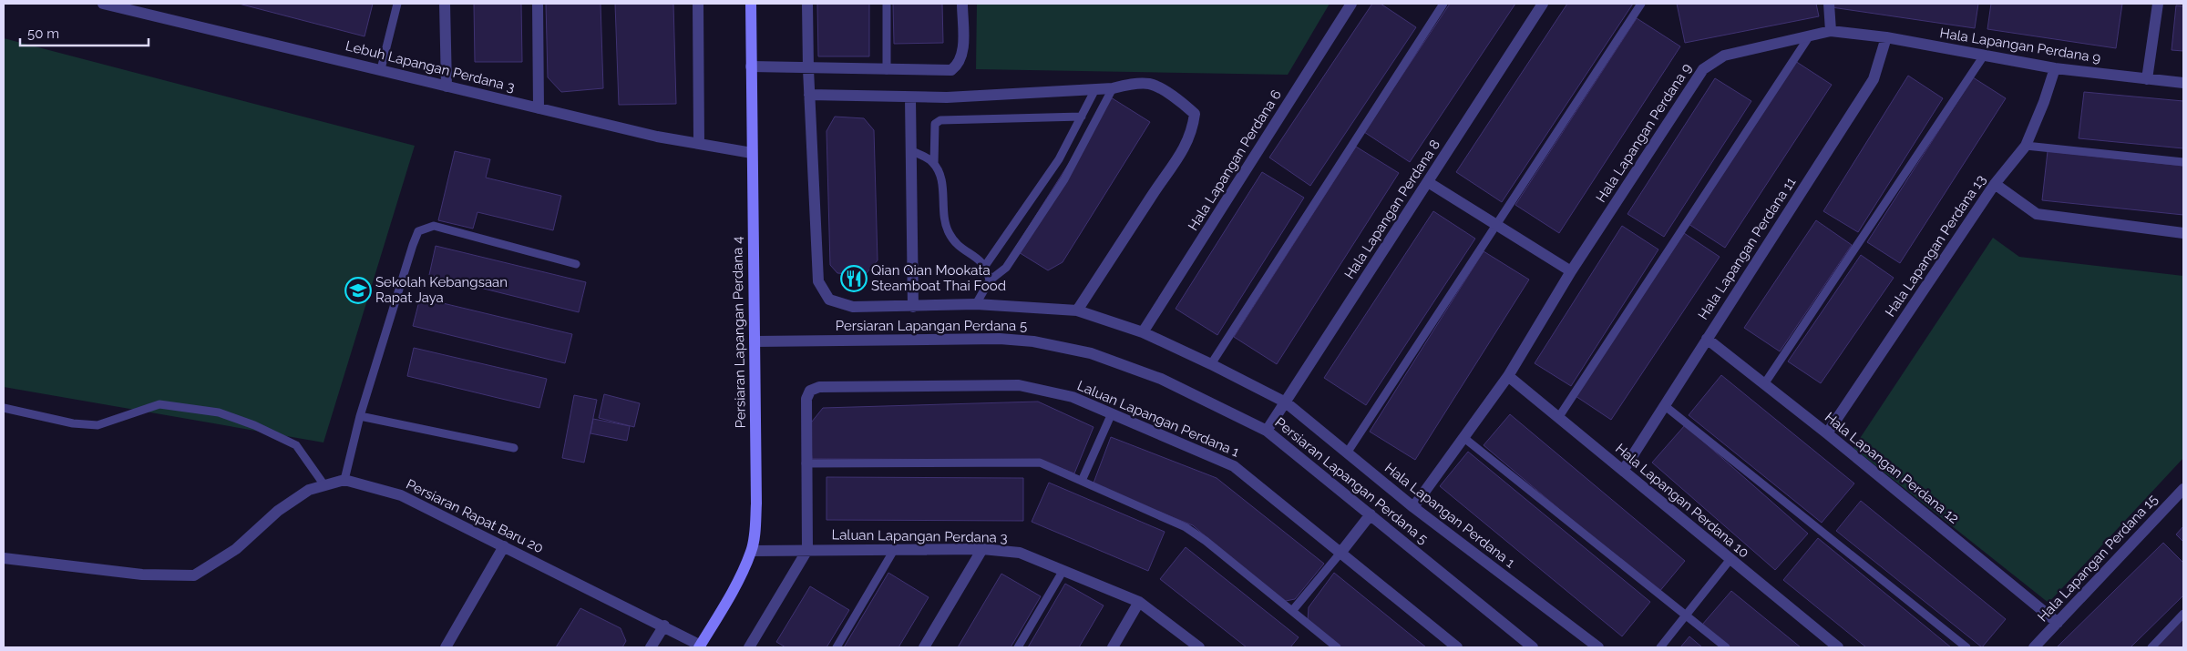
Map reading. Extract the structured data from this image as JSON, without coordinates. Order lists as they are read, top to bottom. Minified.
{"streets":{"street":["Hala Lapangan Perdana 9","Lebuh Lapangan Perdana 3","Hala Lapangan Perdana 6","Hala Lapangan Perdana 8","Hala Lapangan Perdana 13","Hala Lapangan Perdana 11","Persiaran Lapangan Perdana 5","Persiaran Lapangan Perdana 4","Laluan Lapangan Perdana 1","Hala Lapangan Perdana 12","Hala Lapangan Perdana 10","Hala Lapangan Perdana 1","Persiaran Rapat Baru 20","Laluan Lapangan Perdana 3","Hala Lapangan Perdana 15"]},"crossings":[["Hala Lapangan Perdana 9","Hala Lapangan Perdana 13"],["Hala Lapangan Perdana 9","Hala Lapangan Perdana 11"],["Hala Lapangan Perdana 9","Hala Lapangan Perdana 10"],["Hala Lapangan Perdana 9","Hala Lapangan Perdana 1"],["Lebuh Lapangan Perdana 3","Persiaran Lapangan Perdana 4"],["Hala Lapangan Perdana 6","Hala Lapangan Perdana 1"],["Hala Lapangan Perdana 8","Persiaran Lapangan Perdana 5"],["Hala Lapangan Perdana 8","Hala Lapangan Perdana 1"],["Hala Lapangan Perdana 13","Hala Lapangan Perdana 12"],["Hala Lapangan Perdana 11","Hala Lapangan Perdana 12"],["Hala Lapangan Perdana 11","Hala Lapangan Perdana 10"],["Persiaran Lapangan Perdana 5","Persiaran Lapangan Perdana 4"],["Persiaran Lapangan Perdana 4","Persiaran Rapat Baru 20"],["Persiaran Lapangan Perdana 4","Laluan Lapangan Perdana 3"],["Laluan Lapangan Perdana 1","Laluan Lapangan Perdana 3"],["Hala Lapangan Perdana 12","Hala Lapangan Perdana 15"]],"places":{"restaurant":["Qian Qian Mookata Steamboat Thai Food"],"school or university":["Sekolah Kebangsaan Rapat Jaya"]},"scale_bar":"50 m"}
